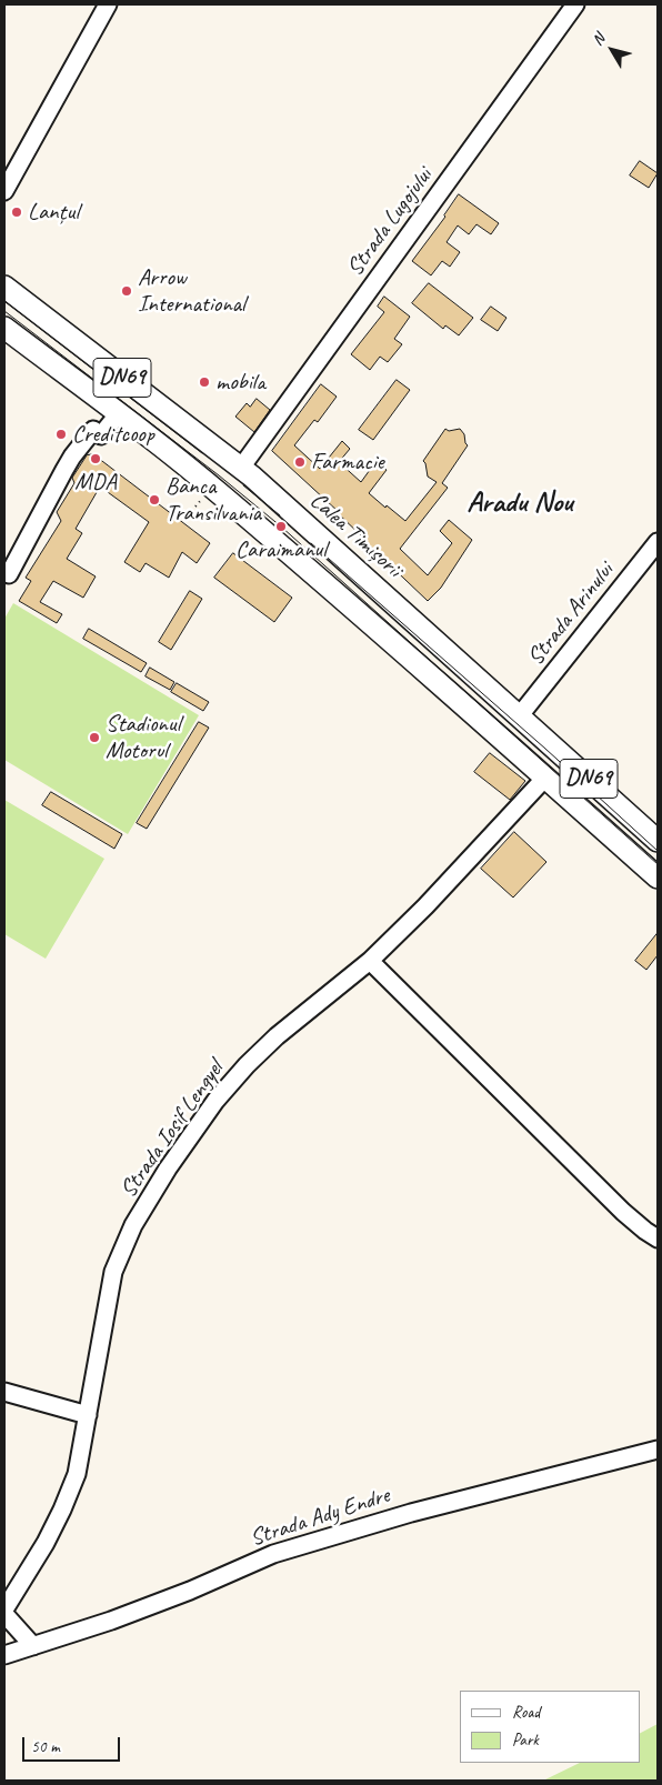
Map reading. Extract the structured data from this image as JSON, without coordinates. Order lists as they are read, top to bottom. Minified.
{"streets":{"main road":["DN69","Calea Timișorii"],"street":["Strada Lugojului","Strada Arinului","Strada Iosif Lengyel","Strada Ady Endre"]},"crossings":[["Strada Lugojului","Calea Timișorii"],["DN69","Strada Iosif Lengyel"],["Calea Timișorii","Strada Arinului"]],"districts":["Aradu Nou"],"places":["Lanțul","Arrow International","mobila","Creditcoop","MDA","Farmacie","Banca Transilvania","Caraimanul","Stadionul Motorul"],"legend":["Road","Park"],"scale_bar":"50 m","north":"top left"}
